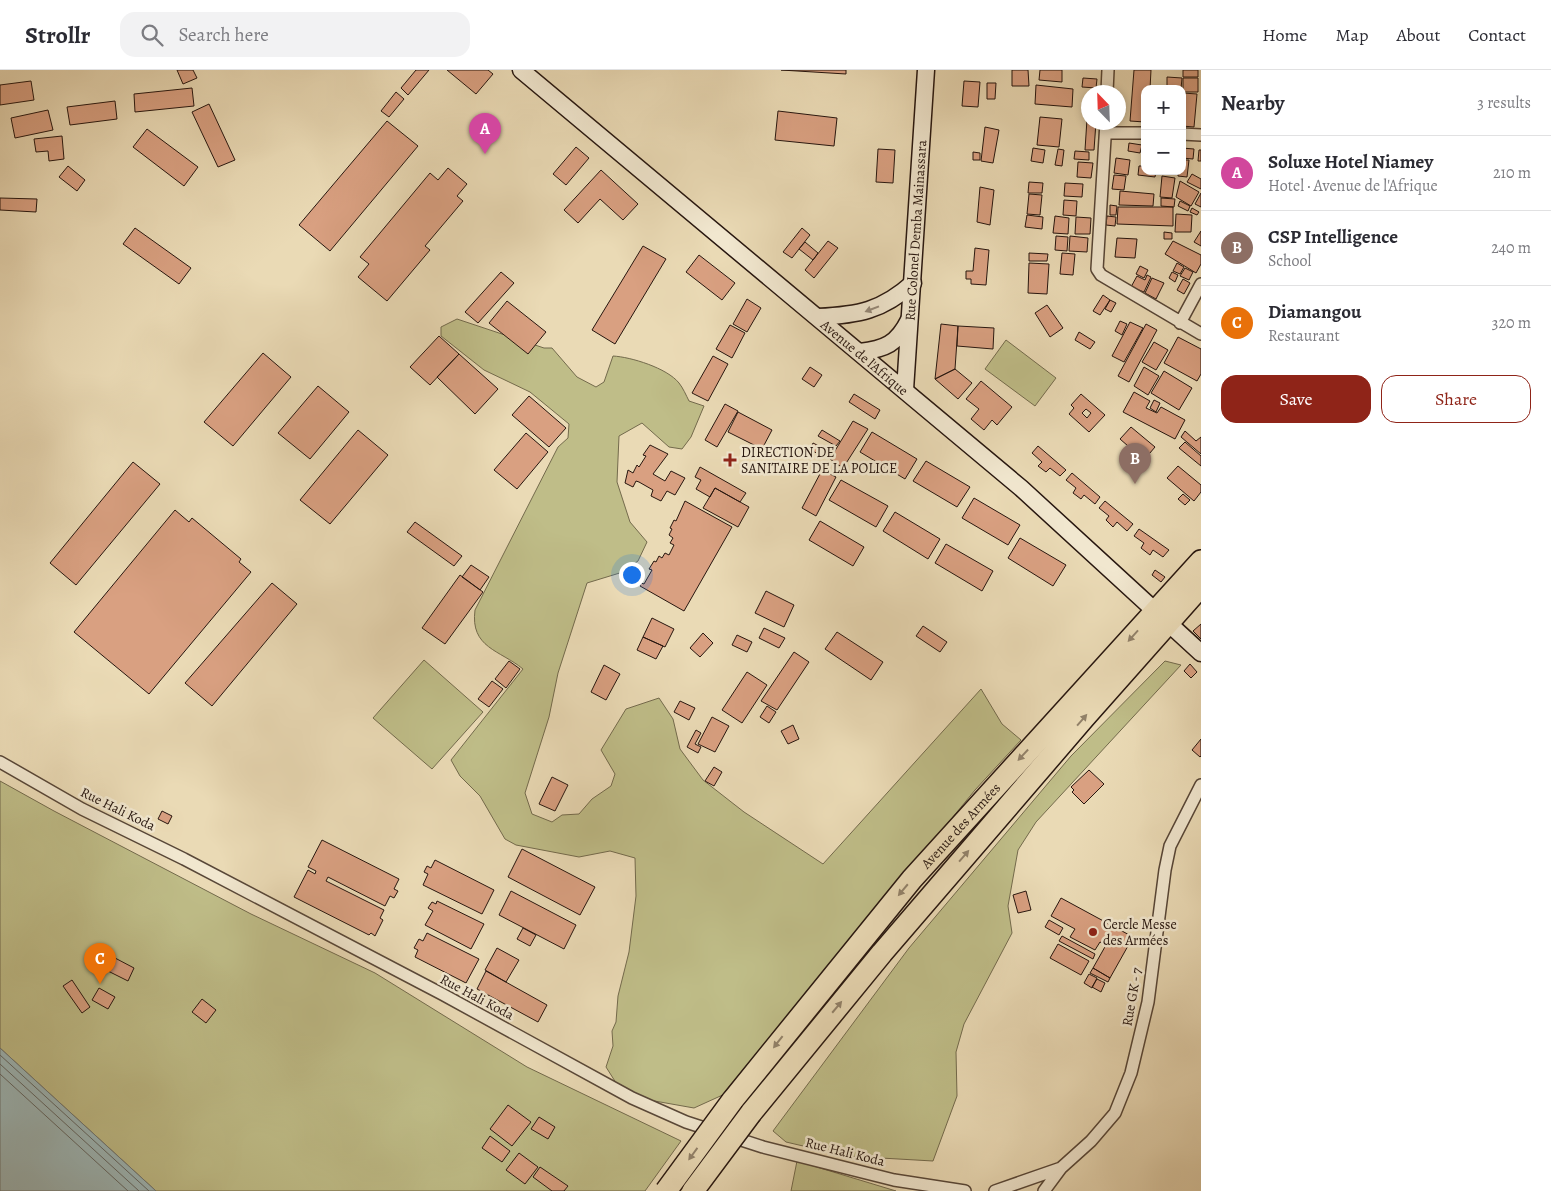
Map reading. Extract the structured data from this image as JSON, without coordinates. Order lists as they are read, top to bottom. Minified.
{"streets":{"highway":["Avenue des Armées"],"main road":["Rue Colonel Demba Mainassara","Avenue de l'Afrique"],"street":["Rue Hali Koda","Rue GK - 7"]},"crossings":[["Rue Colonel Demba Mainassara","Avenue de l'Afrique"],["Avenue de l'Afrique","Avenue des Armées"]],"places":{"health":["DIRECTION DE SANITAIRE DE LA POLICE"],"other":["Cercle Messe des Armées"]},"north":"top left","page":{"header":"Strollr","search":"Search here","nav":["Home","Map","About","Contact"],"heading":["Nearby","3 results"],"map_buttons":["+","−"],"pins":["A","B","C"],"list":[{"mark":"A","name":"Soluxe Hotel Niamey","note":"Hotel · Avenue de l'Afrique","value":"210 m"},{"mark":"B","name":"CSP Intelligence","note":"School","value":"240 m"},{"mark":"C","name":"Diamangou","note":"Restaurant","value":"320 m"}],"buttons":["Save","Share"]}}
